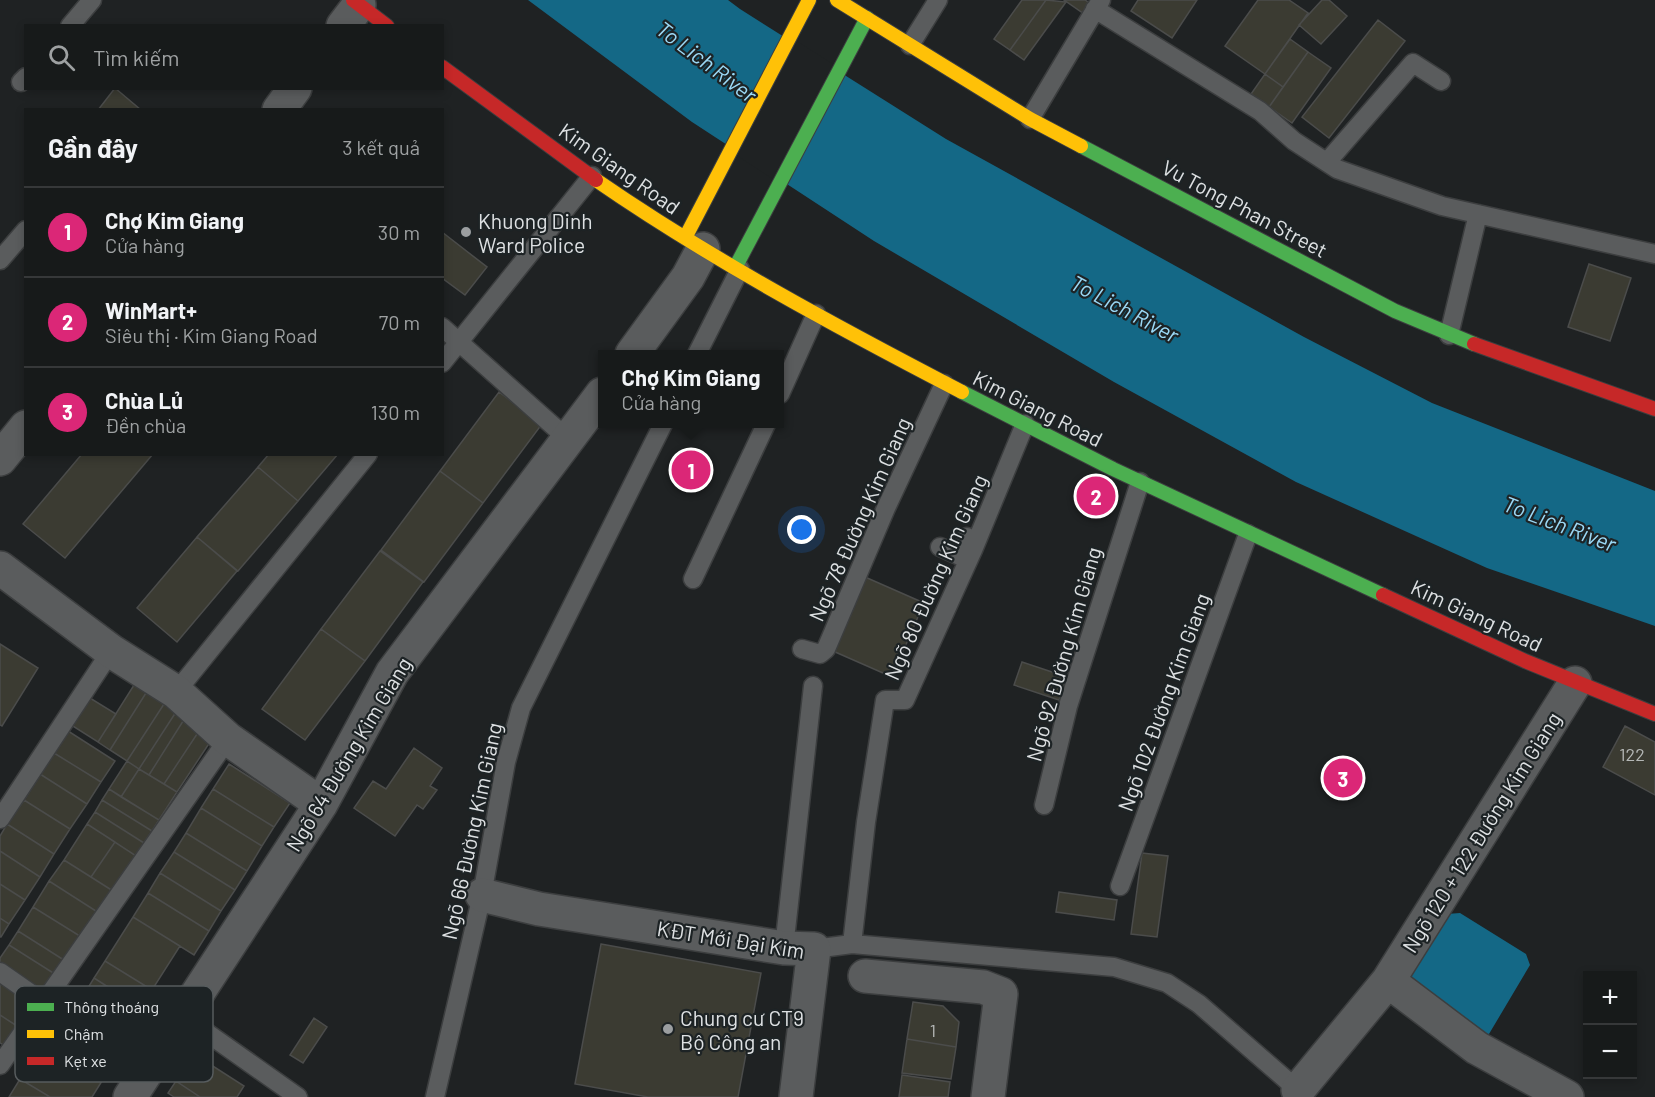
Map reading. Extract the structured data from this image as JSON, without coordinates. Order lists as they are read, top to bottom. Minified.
{"streets":{"main road":["Kim Giang Road","Vu Tong Phan Street"],"street":["Ngõ 64 Đường Kim Giang","Ngõ 120 + 122 Đường Kim Giang","KĐT Mới Đại Kim"],"lane":["Ngõ 78 Đường Kim Giang","Ngõ 80 Đường Kim Giang","Ngõ 92 Đường Kim Giang","Ngõ 102 Đường Kim Giang","Ngõ 66 Đường Kim Giang"]},"crossings":[["Kim Giang Road","Ngõ 78 Đường Kim Giang"],["Kim Giang Road","Ngõ 80 Đường Kim Giang"],["Kim Giang Road","Ngõ 92 Đường Kim Giang"],["Kim Giang Road","Ngõ 102 Đường Kim Giang"],["Kim Giang Road","Ngõ 120 + 122 Đường Kim Giang"],["Ngõ 66 Đường Kim Giang","KĐT Mới Đại Kim"]],"water":["To Lich River"],"places":["Khuong Dinh Ward Police","Chung cư CT9 Bộ Công an"],"house_numbers":["122","1"],"legend":["Thông thoáng","Chậm","Kẹt xe"],"page":{"search":"Tìm kiếm","heading":["Gần đây","3 kết quả"],"list":[{"mark":"1","name":"Chợ Kim Giang","note":"Cửa hàng","value":"30 m"},{"mark":"2","name":"WinMart+","note":"Siêu thị · Kim Giang Road","value":"70 m"},{"mark":"3","name":"Chùa Lủ","note":"Đền chùa","value":"130 m"}],"popup":["Chợ Kim Giang","Cửa hàng"],"pins":["1","2","3"],"map_buttons":["+","−"]}}
